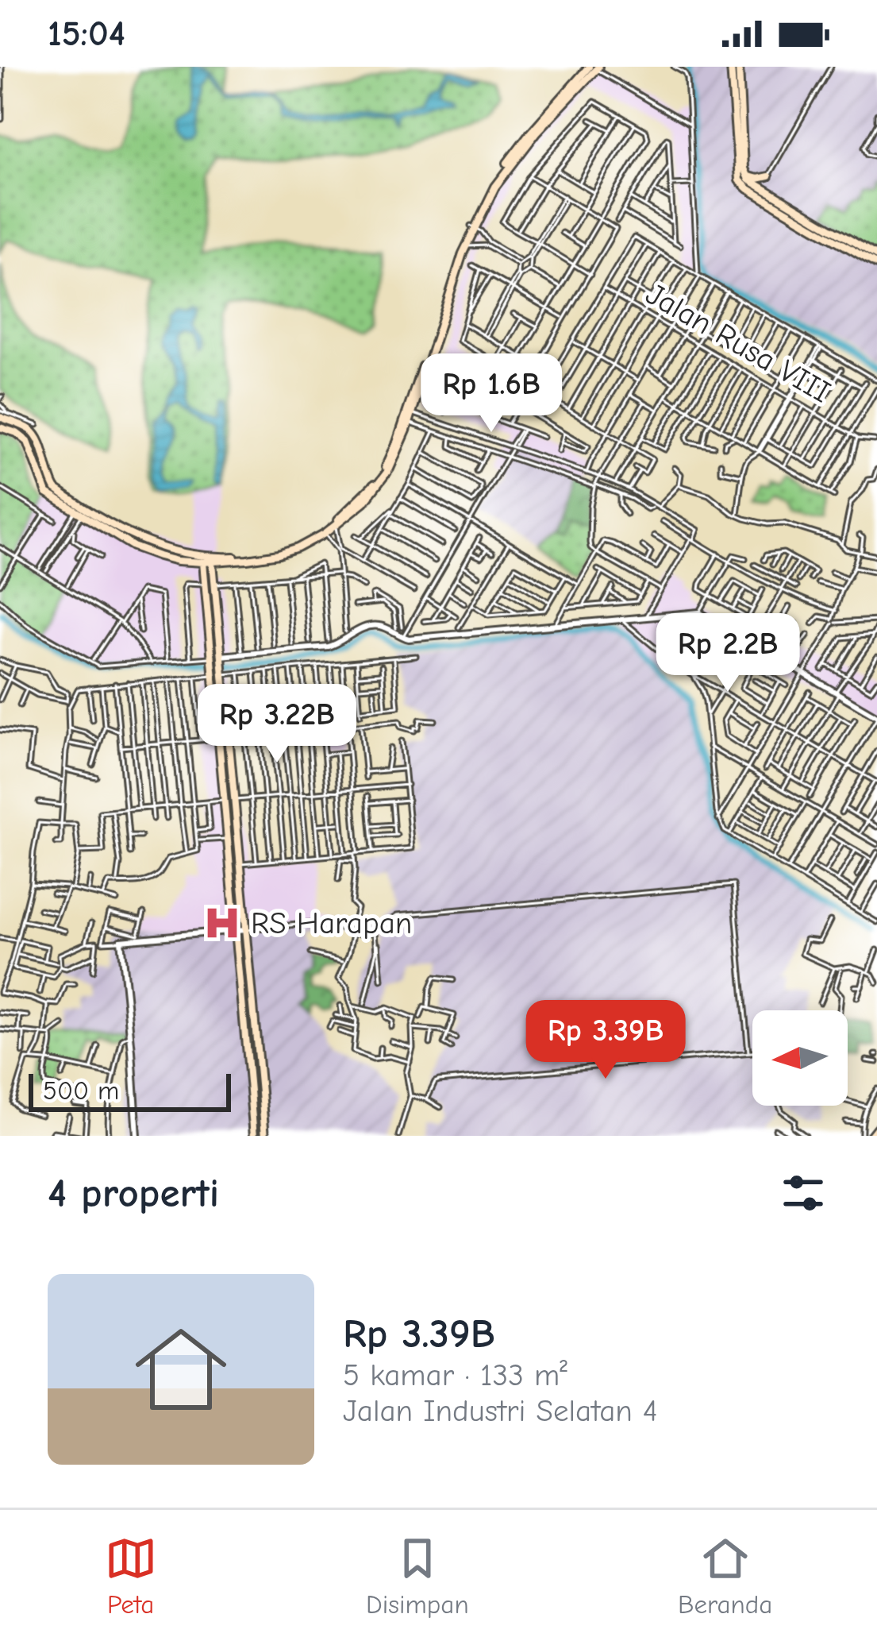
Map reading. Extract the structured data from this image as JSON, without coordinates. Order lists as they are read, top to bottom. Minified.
{"streets":{"street":["Jalan Rusa VIII"]},"places":{"hospital":["RS Harapan"]},"scale_bar":"500 m","north":"left","page":{"status":"15:04","price":["Rp 1.6B","Rp 2.2B","Rp 3.22B","Rp 3.39B"],"scale":"500 m","heading":"4 properti","list":[{"name":"Rp 3.39B","note":"5 kamar · 133 m² · Jalan Industri Selatan 4"}],"tabs":["Peta","Disimpan","Beranda"]}}
